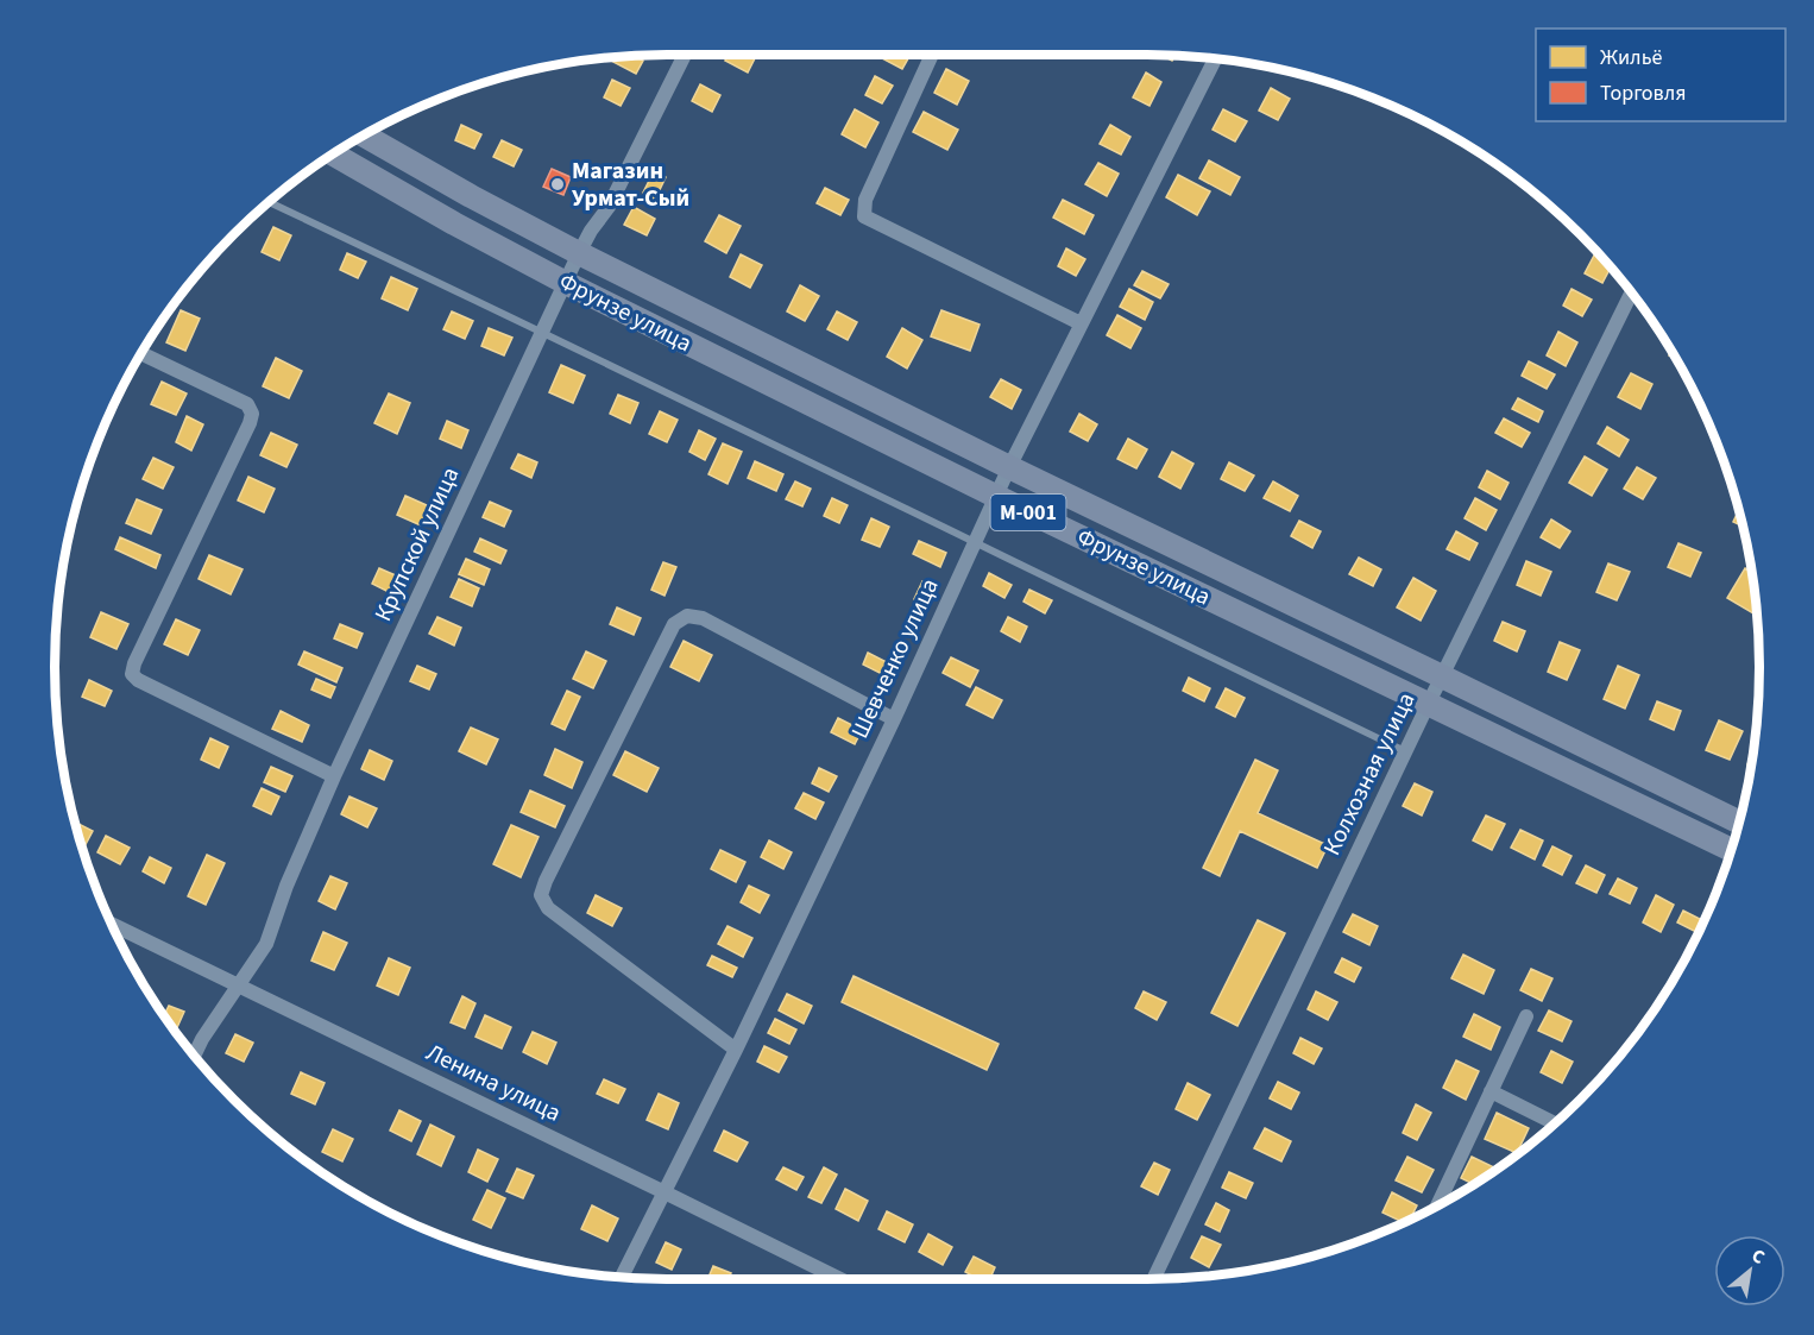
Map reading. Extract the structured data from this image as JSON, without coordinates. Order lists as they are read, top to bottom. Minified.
{"streets":{"main road":["Фрунзе улица","M-001"],"street":["Крупской улица","Шевченко улица","Колхозная улица","Ленина улица"]},"crossings":[["Фрунзе улица","Крупской улица"],["Фрунзе улица","Шевченко улица"],["Фрунзе улица","Колхозная улица"],["Крупской улица","Ленина улица"],["Шевченко улица","Ленина улица"]],"places":["Магазин Урмат-Сый"],"legend":["Жильё","Торговля"],"north":"top right"}
